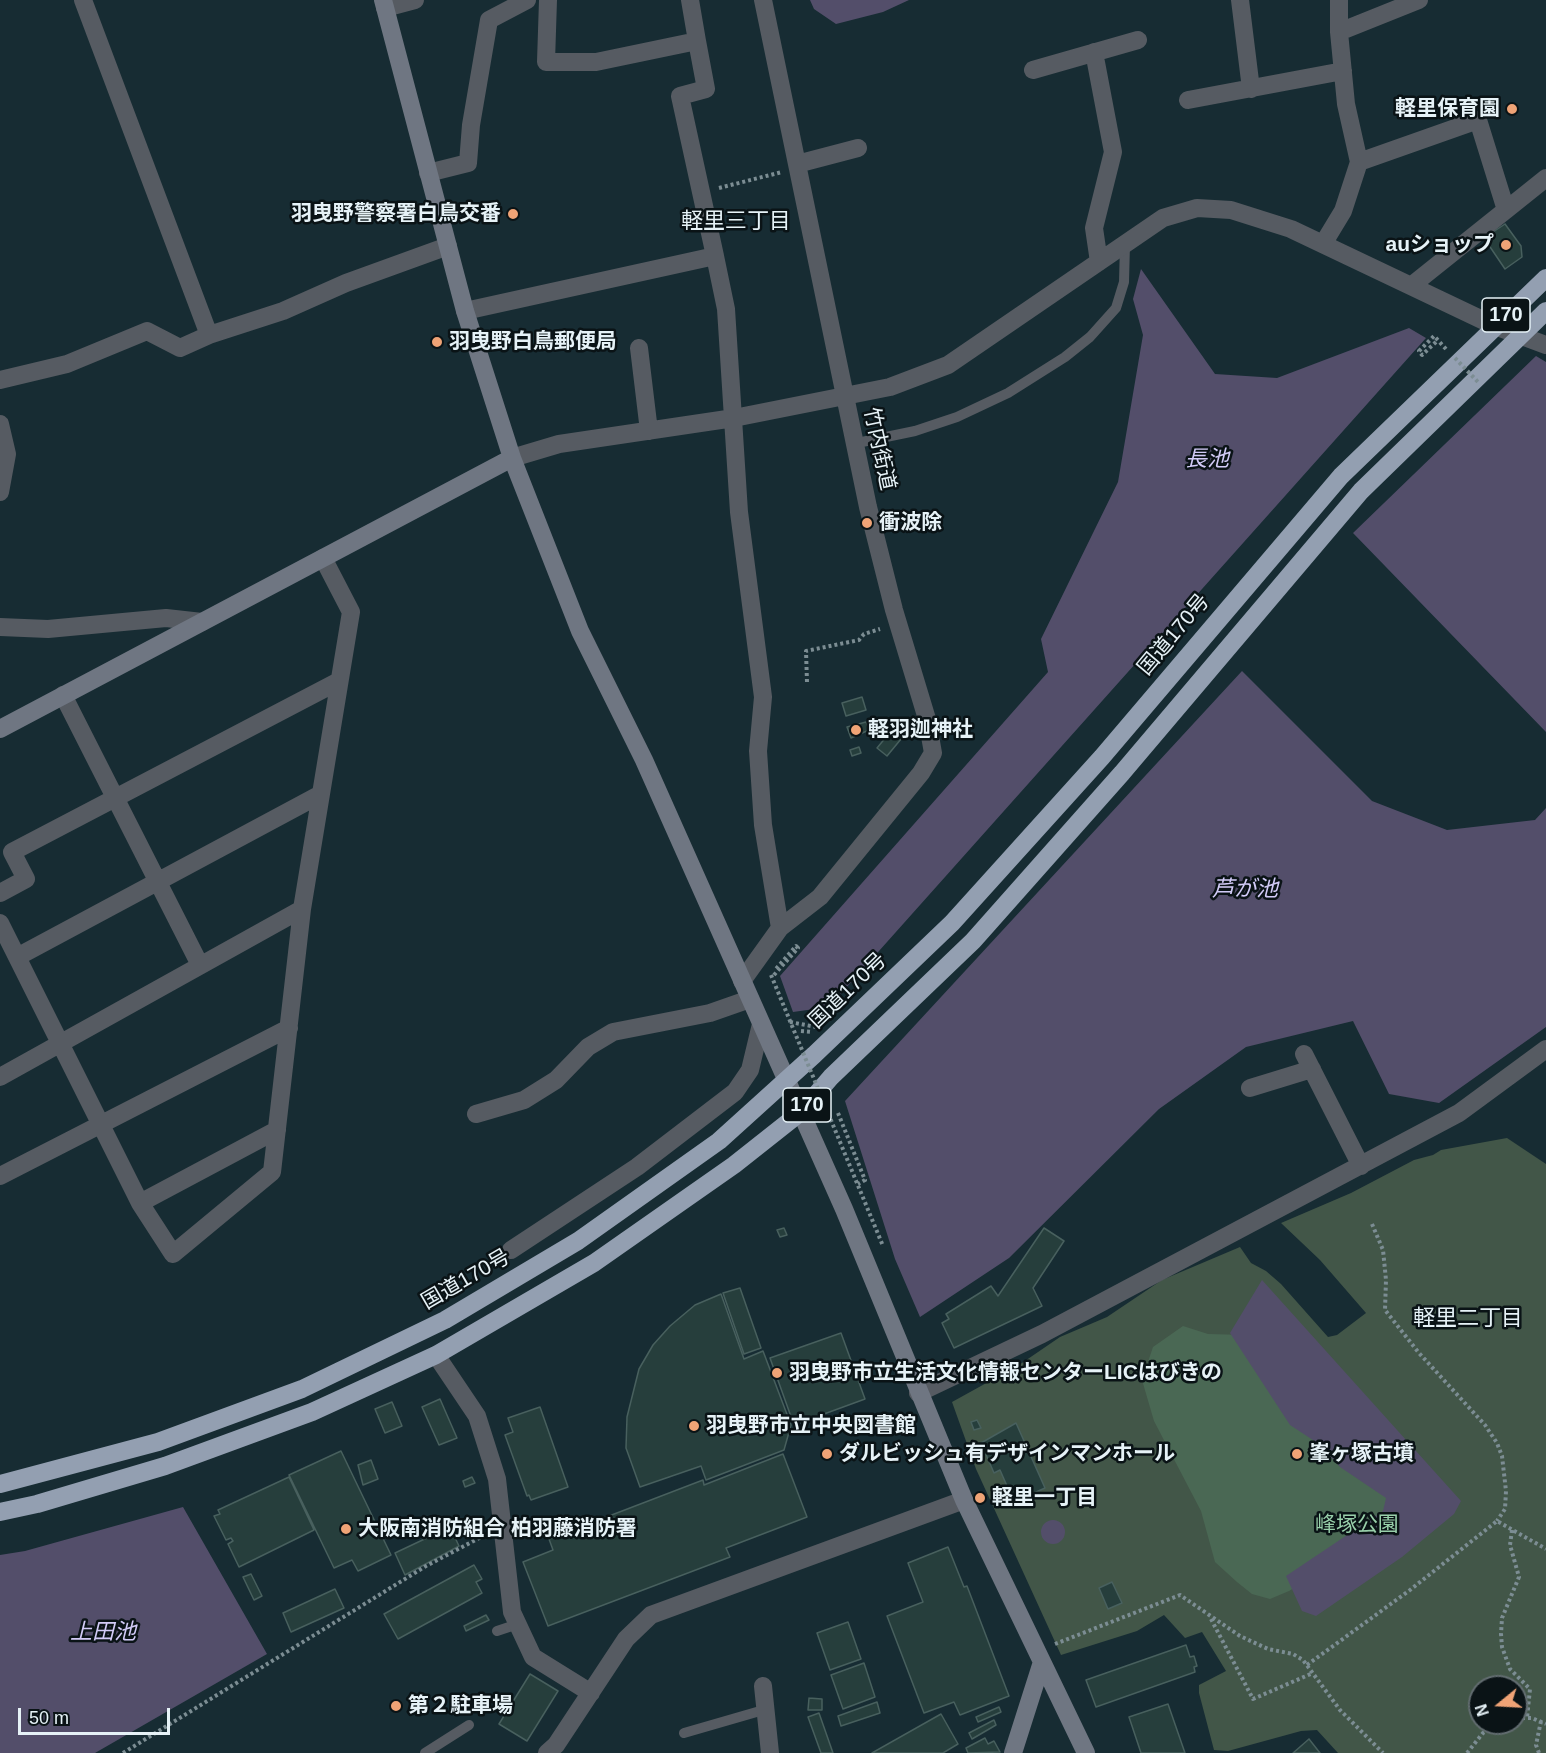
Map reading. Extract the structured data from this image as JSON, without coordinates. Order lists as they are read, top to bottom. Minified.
{"streets":{"highway":["170","国道170号"],"street":["竹内街道"]},"districts":["軽里三丁目","軽里二丁目"],"water":["長池","芦が池","上田池"],"parks":["峰塚公園"],"places":["軽里保育園","羽曳野警察署白鳥交番","auショップ","羽曳野白鳥郵便局","衝波除","軽羽迦神社","羽曳野市立生活文化情報センターLICはびきの","羽曳野市立中央図書館","ダルビッシュ有デザインマンホール","峯ヶ塚古墳","軽里一丁目","大阪南消防組合 柏羽藤消防署","第２駐車場"],"scale_bar":"50 m","north":"left"}
